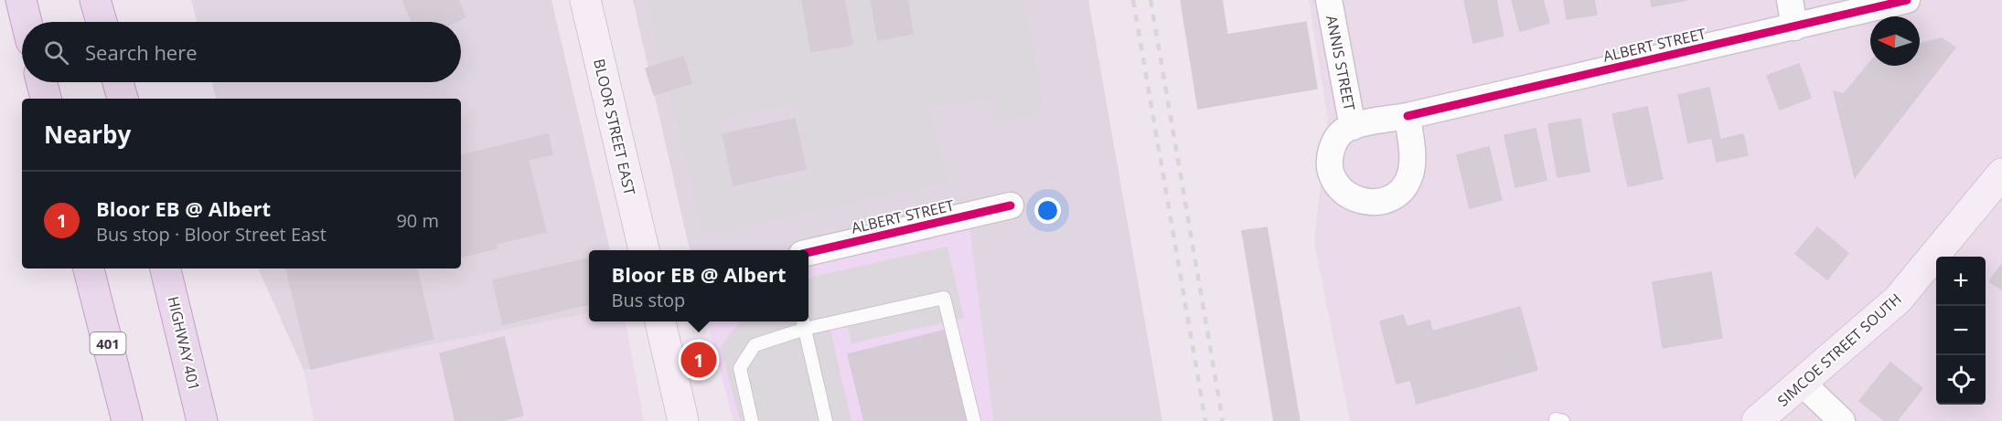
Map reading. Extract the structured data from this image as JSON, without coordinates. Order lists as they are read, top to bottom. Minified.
{"streets":{"highway":["401","HIGHWAY 401"],"main road":["BLOOR STREET EAST","SIMCOE STREET SOUTH"],"street":["ALBERT STREET","ANNIS STREET"]},"crossings":[["ALBERT STREET","ANNIS STREET"]],"north":"left","page":{"search":"Search here","heading":"Nearby","list":[{"mark":"1","name":"Bloor EB @ Albert","note":"Bus stop · Bloor Street East","value":"90 m"}],"popup":["Bloor EB @ Albert","Bus stop"],"map_buttons":["+","−"],"pins":"1"}}
